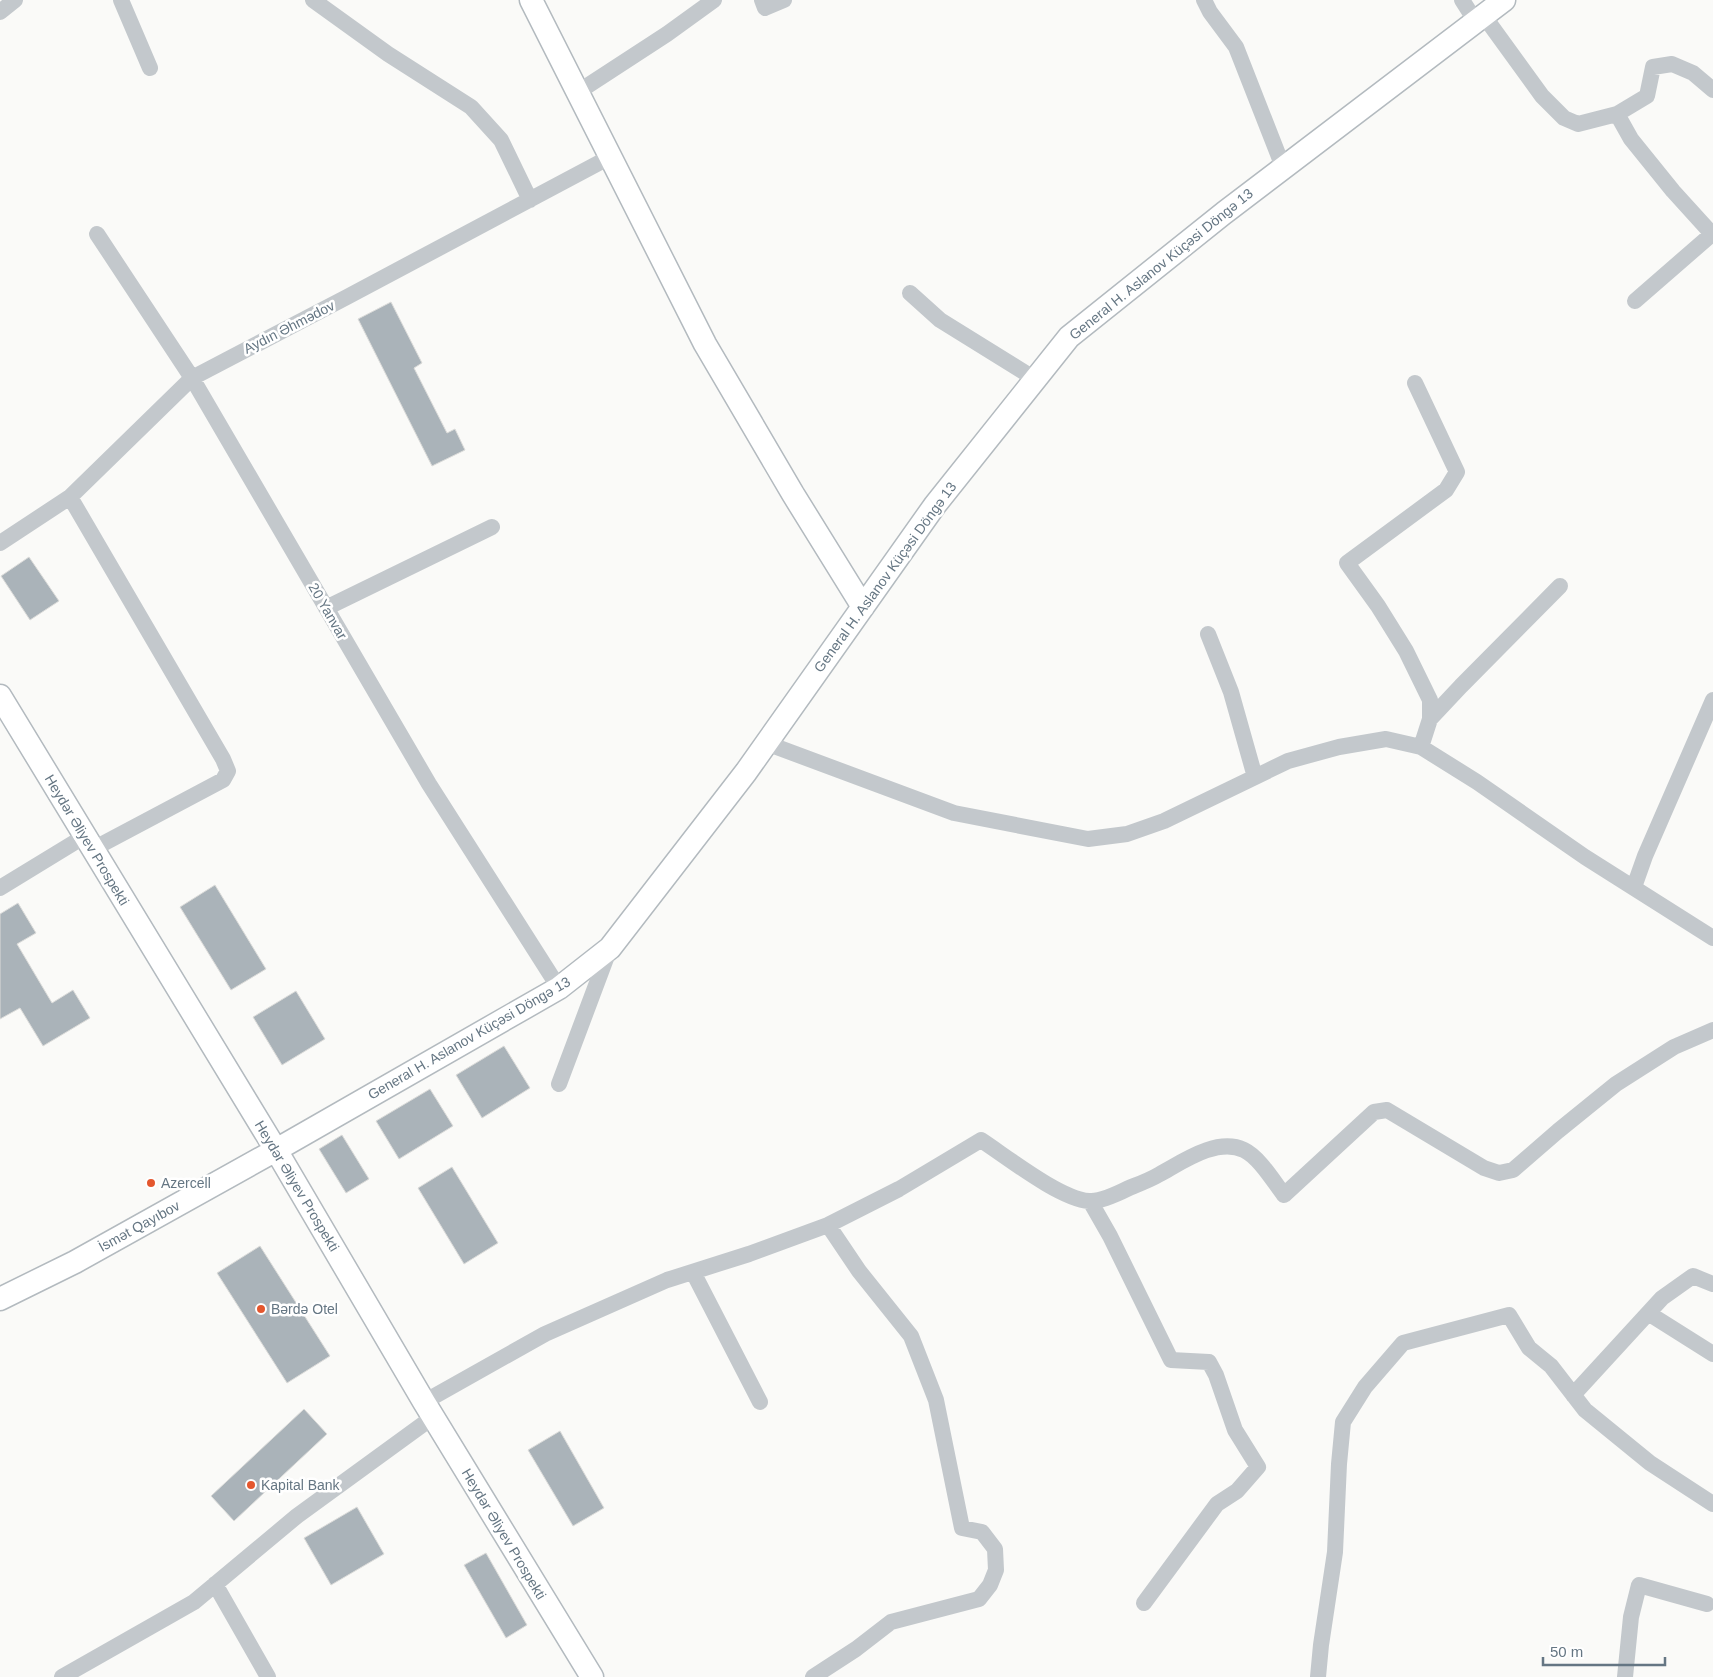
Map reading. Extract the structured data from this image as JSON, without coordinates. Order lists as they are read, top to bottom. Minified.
{"streets":{"main road":["General H. Aslanov Küçəsi Döngə 13","Heydər Əliyev Prospekti","İsmət Qayıbov"],"street":["Aydın Əhmədov","20 Yanvar"]},"crossings":[["General H. Aslanov Küçəsi Döngə 13","20 Yanvar"],["General H. Aslanov Küçəsi Döngə 13","Heydər Əliyev Prospekti"],["General H. Aslanov Küçəsi Döngə 13","İsmət Qayıbov"],["Aydın Əhmədov","20 Yanvar"],["Heydər Əliyev Prospekti","İsmət Qayıbov"]],"places":["Azercell","Bərdə Otel","Kapital Bank"],"scale_bar":"50 m"}
